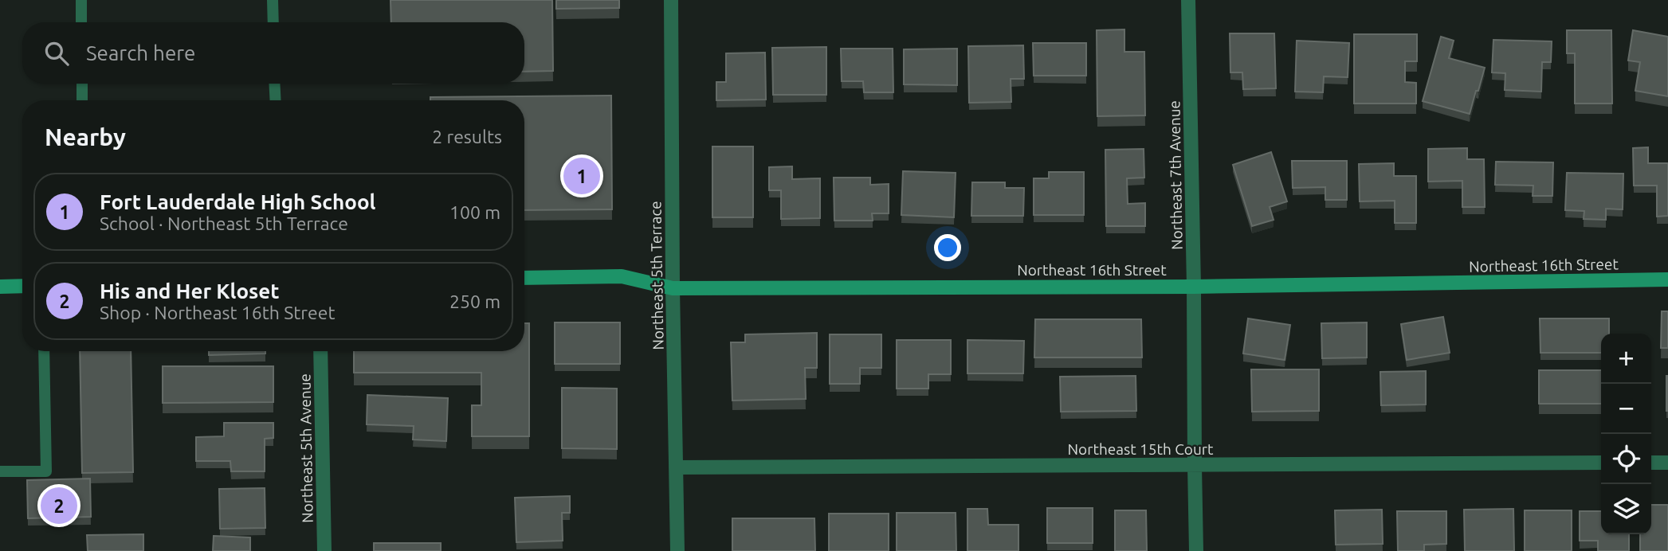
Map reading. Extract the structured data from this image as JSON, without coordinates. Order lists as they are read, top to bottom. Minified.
{"streets":{"street":["Northeast 7th Avenue","Northeast 16th Street","Northeast 5th Terrace","Northeast 5th Avenue","Northeast 15th Court"]},"crossings":[["Northeast 7th Avenue","Northeast 16th Street"],["Northeast 7th Avenue","Northeast 15th Court"],["Northeast 16th Street","Northeast 5th Terrace"],["Northeast 5th Terrace","Northeast 15th Court"]],"page":{"search":"Search here","heading":["Nearby","2 results"],"pins":["1","2"],"list":[{"mark":"1","name":"Fort Lauderdale High School","note":"School · Northeast 5th Terrace","value":"100 m"},{"mark":"2","name":"His and Her Kloset","note":"Shop · Northeast 16th Street","value":"250 m"}],"map_buttons":["+","−"]}}
